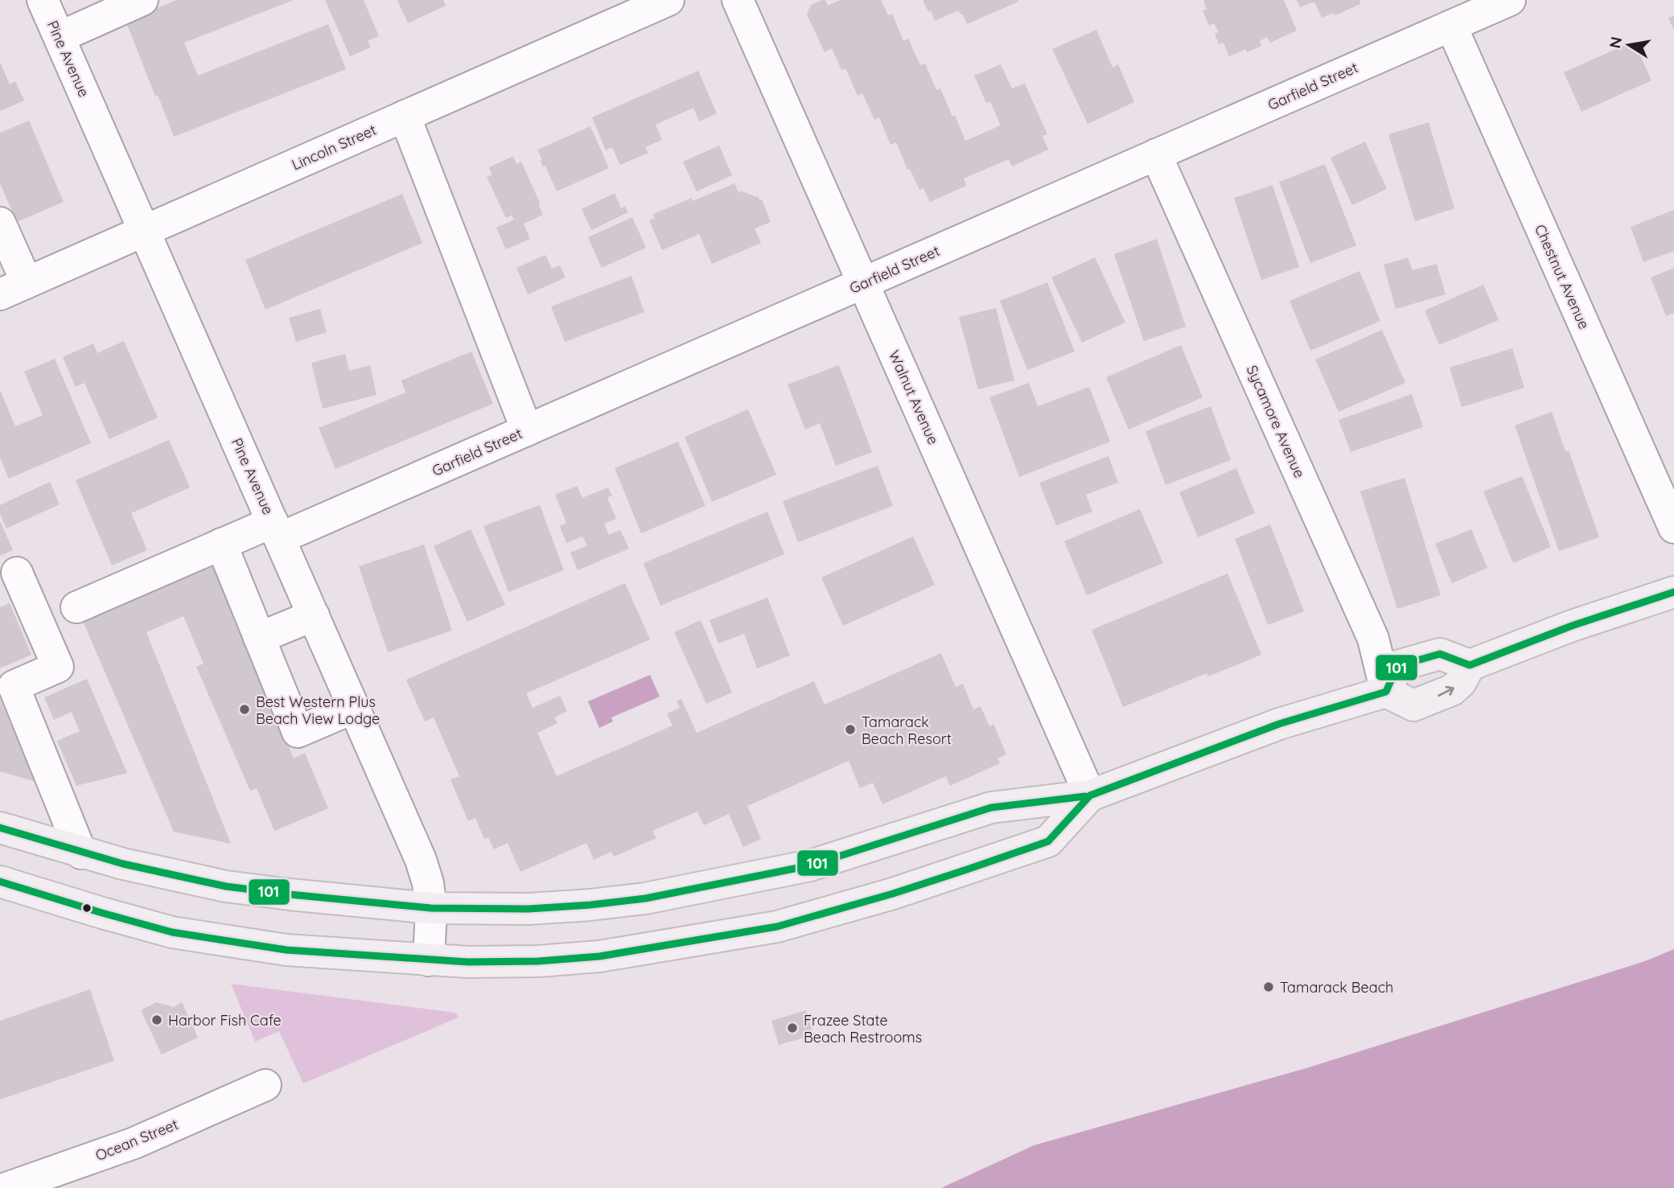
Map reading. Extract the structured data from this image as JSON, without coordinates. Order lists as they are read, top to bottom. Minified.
{"streets":{"street":["Pine Avenue","Garfield Street","Lincoln Street","Chestnut Avenue","Walnut Avenue","Sycamore Avenue","Ocean Street"]},"crossings":[["Pine Avenue","Garfield Street"],["Pine Avenue","Lincoln Street"],["Garfield Street","Chestnut Avenue"],["Garfield Street","Walnut Avenue"],["Garfield Street","Sycamore Avenue"]],"places":["Best Western Plus Beach View Lodge","Tamarack Beach Resort","Tamarack Beach","Harbor Fish Cafe","Frazee State Beach Restrooms"],"lines":["transit line 101"],"north":"left"}
